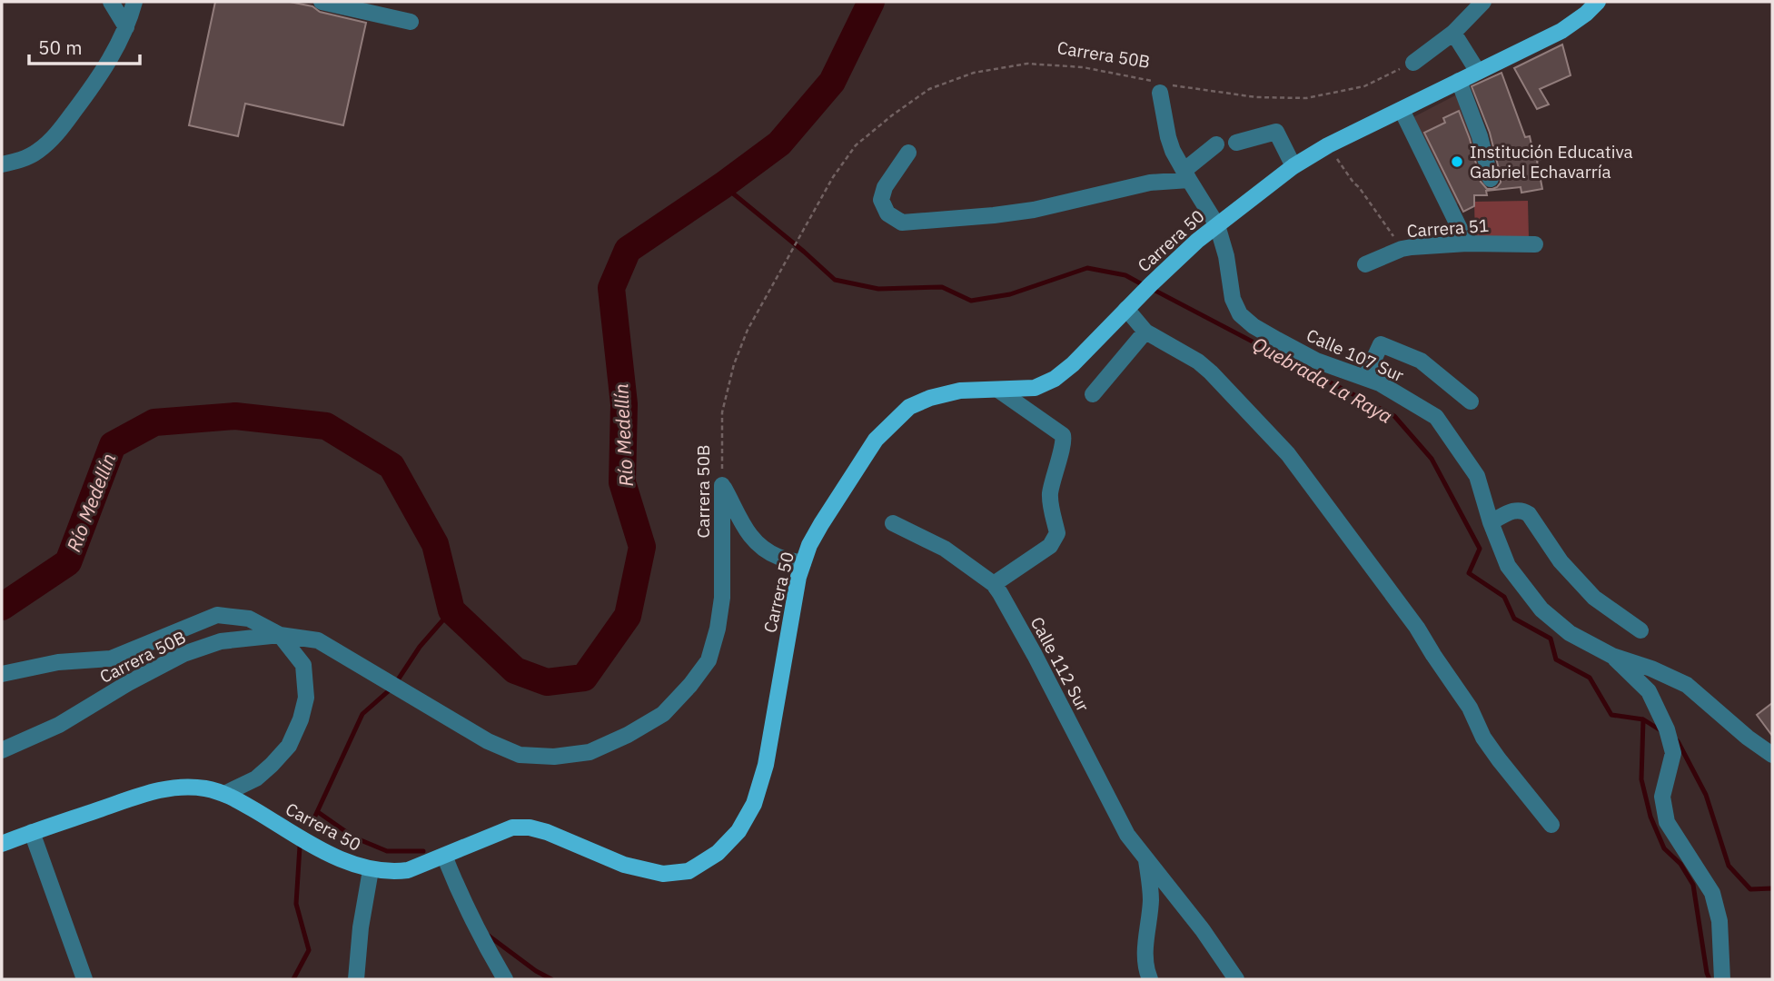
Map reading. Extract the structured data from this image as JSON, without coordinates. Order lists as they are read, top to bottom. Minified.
{"streets":{"main road":["Carrera 50"],"street":["Carrera 50B","Carrera 51","Calle 107 Sur","Calle 112 Sur"]},"crossings":[["Carrera 50B","Calle 107 Sur"],["Carrera 50","Calle 107 Sur"]],"water":["Quebrada La Raya","Río Medellín"],"places":["Institución Educativa Gabriel Echavarría"],"scale_bar":"50 m"}
